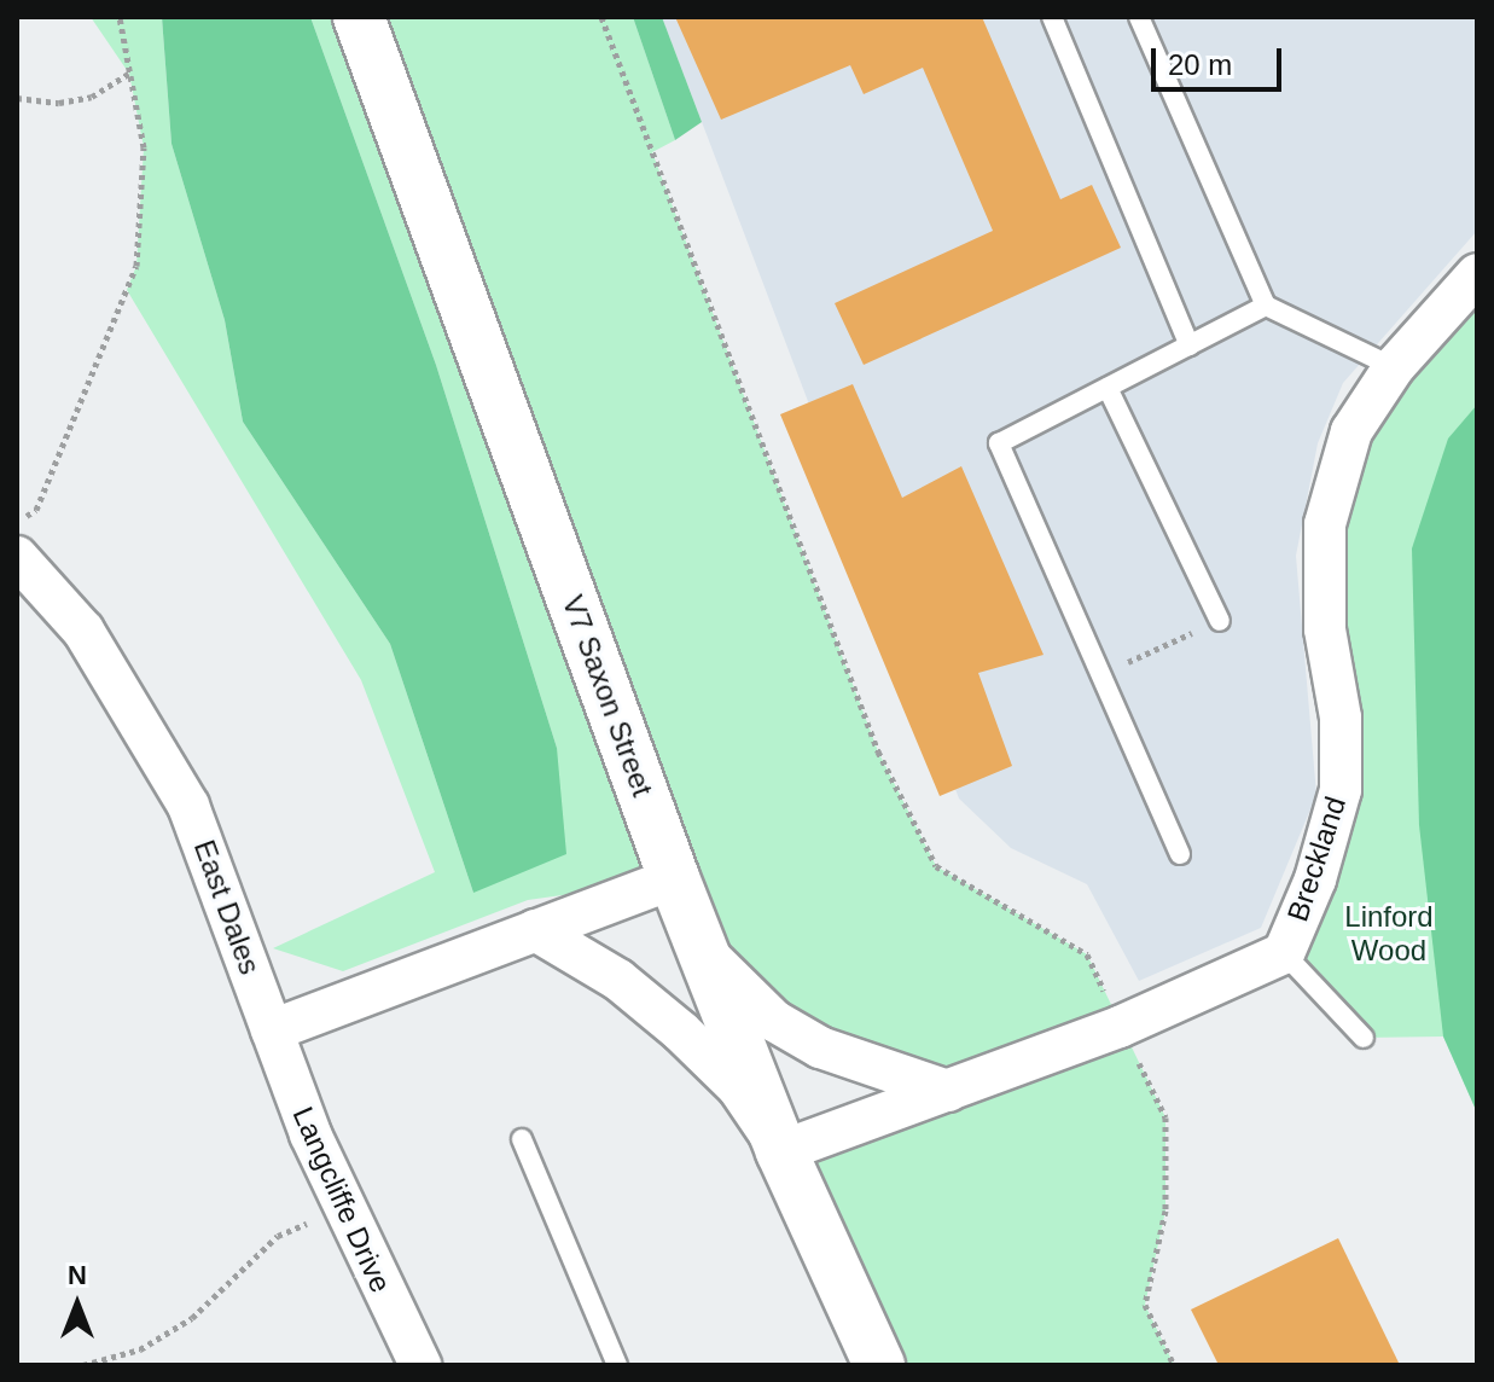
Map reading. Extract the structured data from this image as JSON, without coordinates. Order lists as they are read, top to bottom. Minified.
{"streets":{"street":["V7 Saxon Street","Breckland","East Dales","Langcliffe Drive"]},"crossings":[["V7 Saxon Street","Breckland"],["East Dales","Langcliffe Drive"]],"parks":["Linford Wood"],"scale_bar":"20 m","north":"top"}
